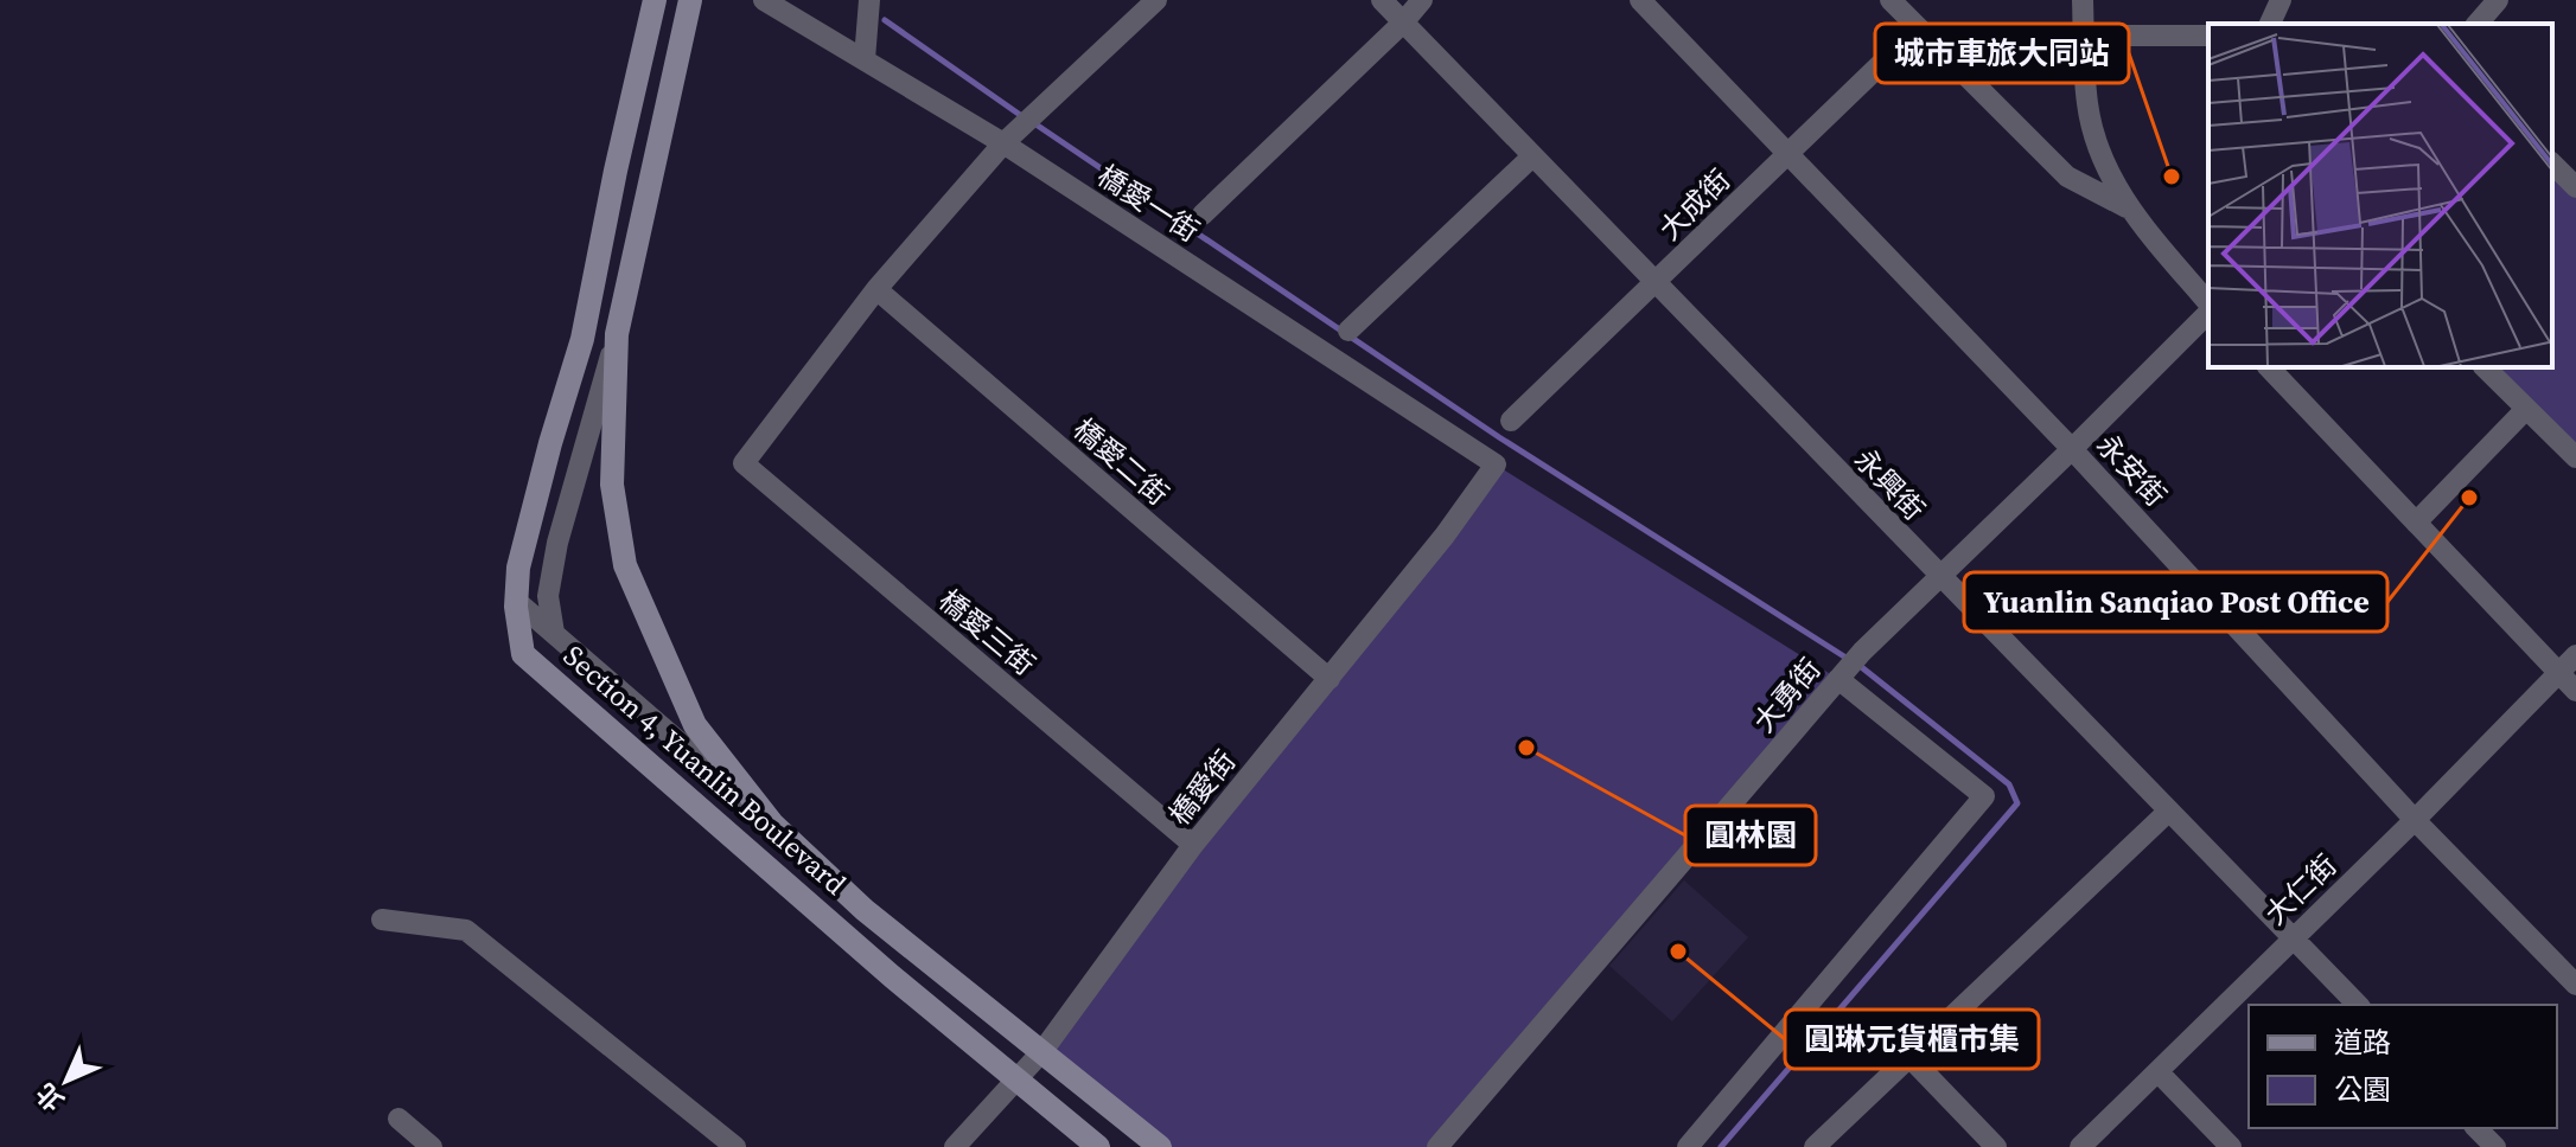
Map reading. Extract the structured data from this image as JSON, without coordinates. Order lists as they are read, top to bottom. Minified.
{"streets":{"main road":["Section 4, Yuanlin Boulevard"],"street":["橋愛一街","大成街","橋愛二街","永安街","永興街","橋愛三街","大勇街","橋愛街","大仁街"]},"crossings":[["橋愛一街","橋愛街"],["大成街","永安街"],["大成街","永興街"],["橋愛二街","橋愛三街"],["橋愛二街","橋愛街"],["永安街","大勇街"],["永安街","大仁街"],["永興街","大勇街"],["永興街","大仁街"],["橋愛三街","橋愛街"],["Section 4, Yuanlin Boulevard","橋愛街"]],"places":["城市車旅大同站","Yuanlin Sanqiao Post Office","圓林園","圓琳元貨櫃市集"],"legend":["道路","公園"],"north":"bottom left"}
